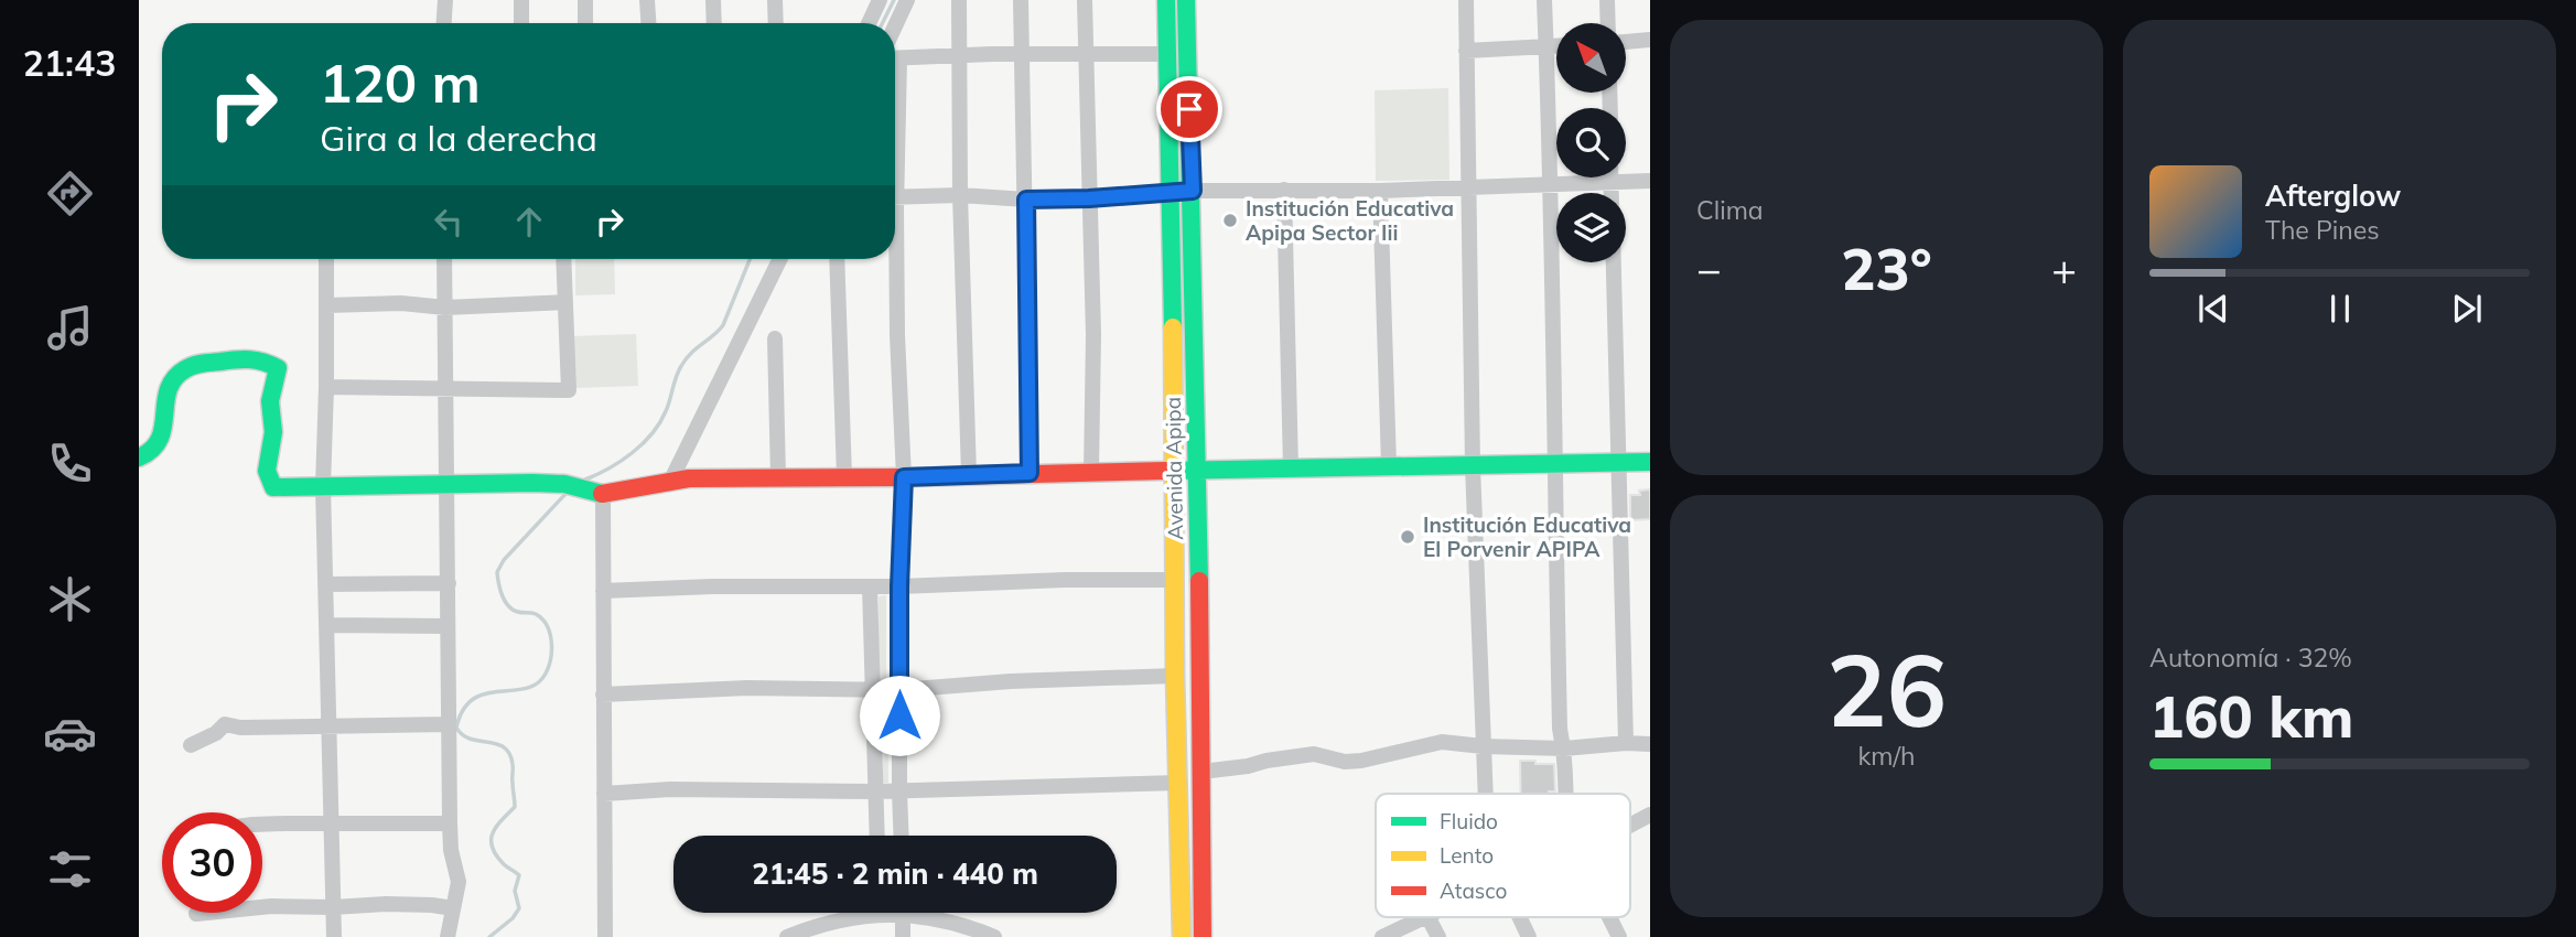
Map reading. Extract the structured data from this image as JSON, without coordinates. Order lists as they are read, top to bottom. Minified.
{"streets":{"street":["Avenida Apipa"]},"places":["Institución Educativa Apipa Sector Iii","Institución Educativa El Porvenir APIPA"],"legend":["Fluido","Lento","Atasco"],"north":"top left","page":{"tabs":"21:43","tile":["Clima",["26","km/h"],["Autonomía · 32%","160 km"]],"turn":["120 m","Gira a la derecha"],"song":["Afterglow","The Pines"],"heat":["−","23°","+"],"limit":"30","trip":"21:45 · 2 min · 440 m"}}
